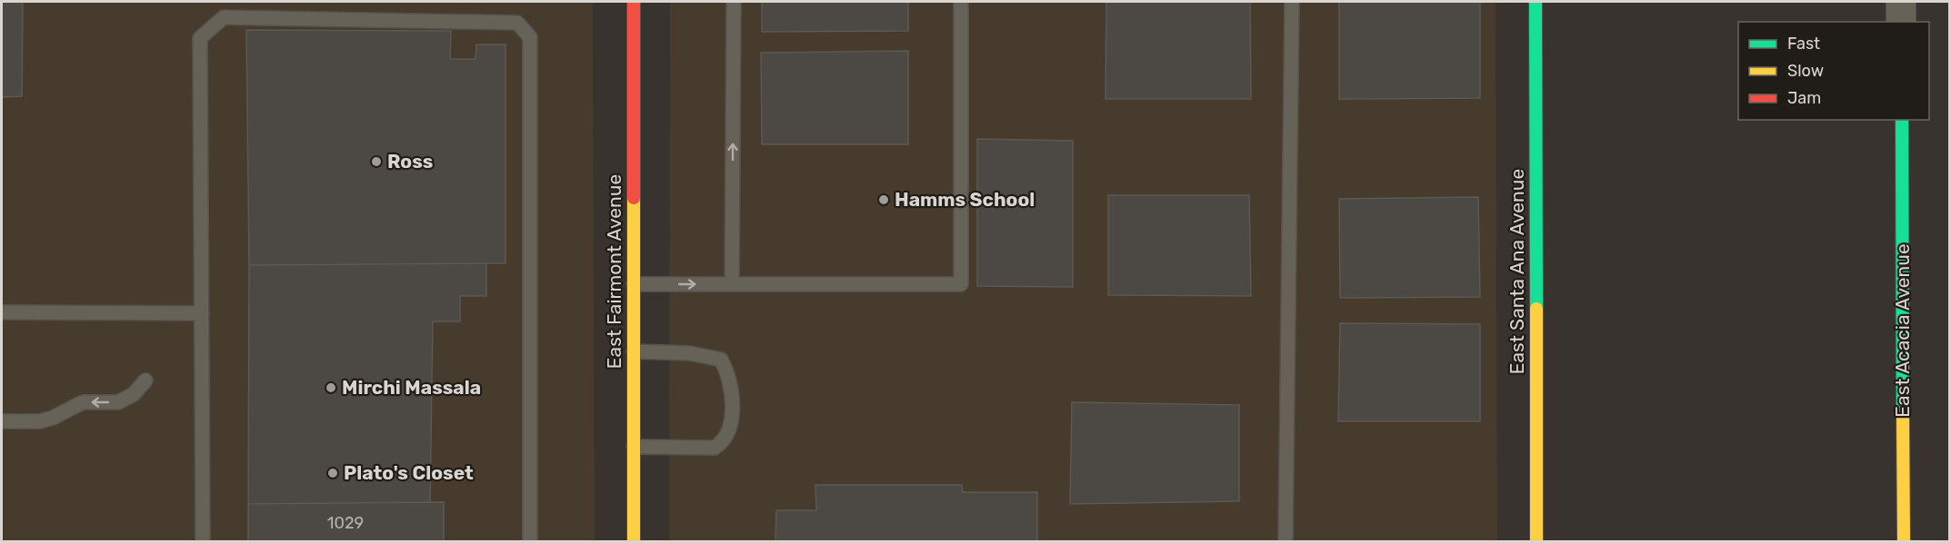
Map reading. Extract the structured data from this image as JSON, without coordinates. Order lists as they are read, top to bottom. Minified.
{"streets":{"street":["East Fairmont Avenue","East Santa Ana Avenue","East Acacia Avenue"]},"places":["Ross","Hamms School","Mirchi Massala","Plato's Closet"],"house_numbers":["1029"],"legend":["Fast","Slow","Jam"]}
